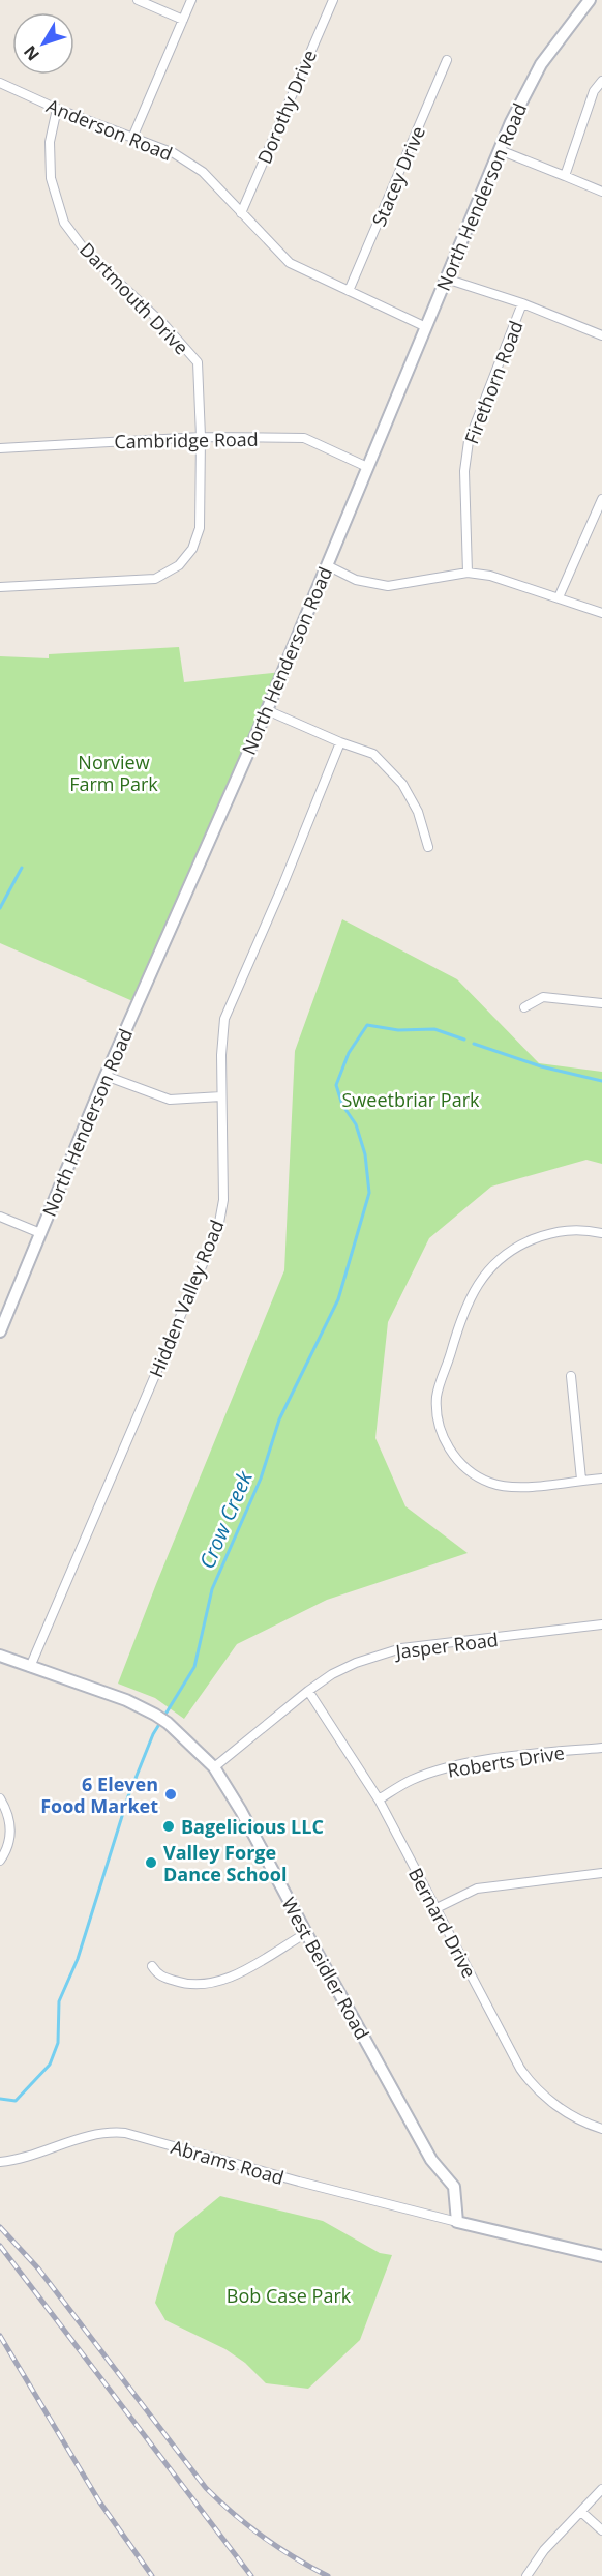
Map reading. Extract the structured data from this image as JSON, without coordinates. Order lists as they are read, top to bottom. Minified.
{"streets":{"street":["Dorothy Drive","Anderson Road","Stacey Drive","North Henderson Road","Dartmouth Drive","Firethorn Road","Cambridge Road","Hidden Valley Road","Jasper Road","Roberts Drive","Bernard Drive","West Beidler Road","Abrams Road"]},"crossings":[["Dorothy Drive","Anderson Road"],["Anderson Road","Stacey Drive"],["Anderson Road","North Henderson Road"],["Anderson Road","Dartmouth Drive"],["North Henderson Road","Cambridge Road"],["Dartmouth Drive","Cambridge Road"],["Hidden Valley Road","West Beidler Road"],["Jasper Road","Bernard Drive"],["Jasper Road","West Beidler Road"],["Roberts Drive","Bernard Drive"],["West Beidler Road","Abrams Road"]],"water":["Crow Creek"],"parks":["Norview Farm Park","Sweetbriar Park","Bob Case Park"],"places":["6 Eleven Food Market","Bagelicious LLC","Valley Forge Dance School"],"north":"bottom left"}
